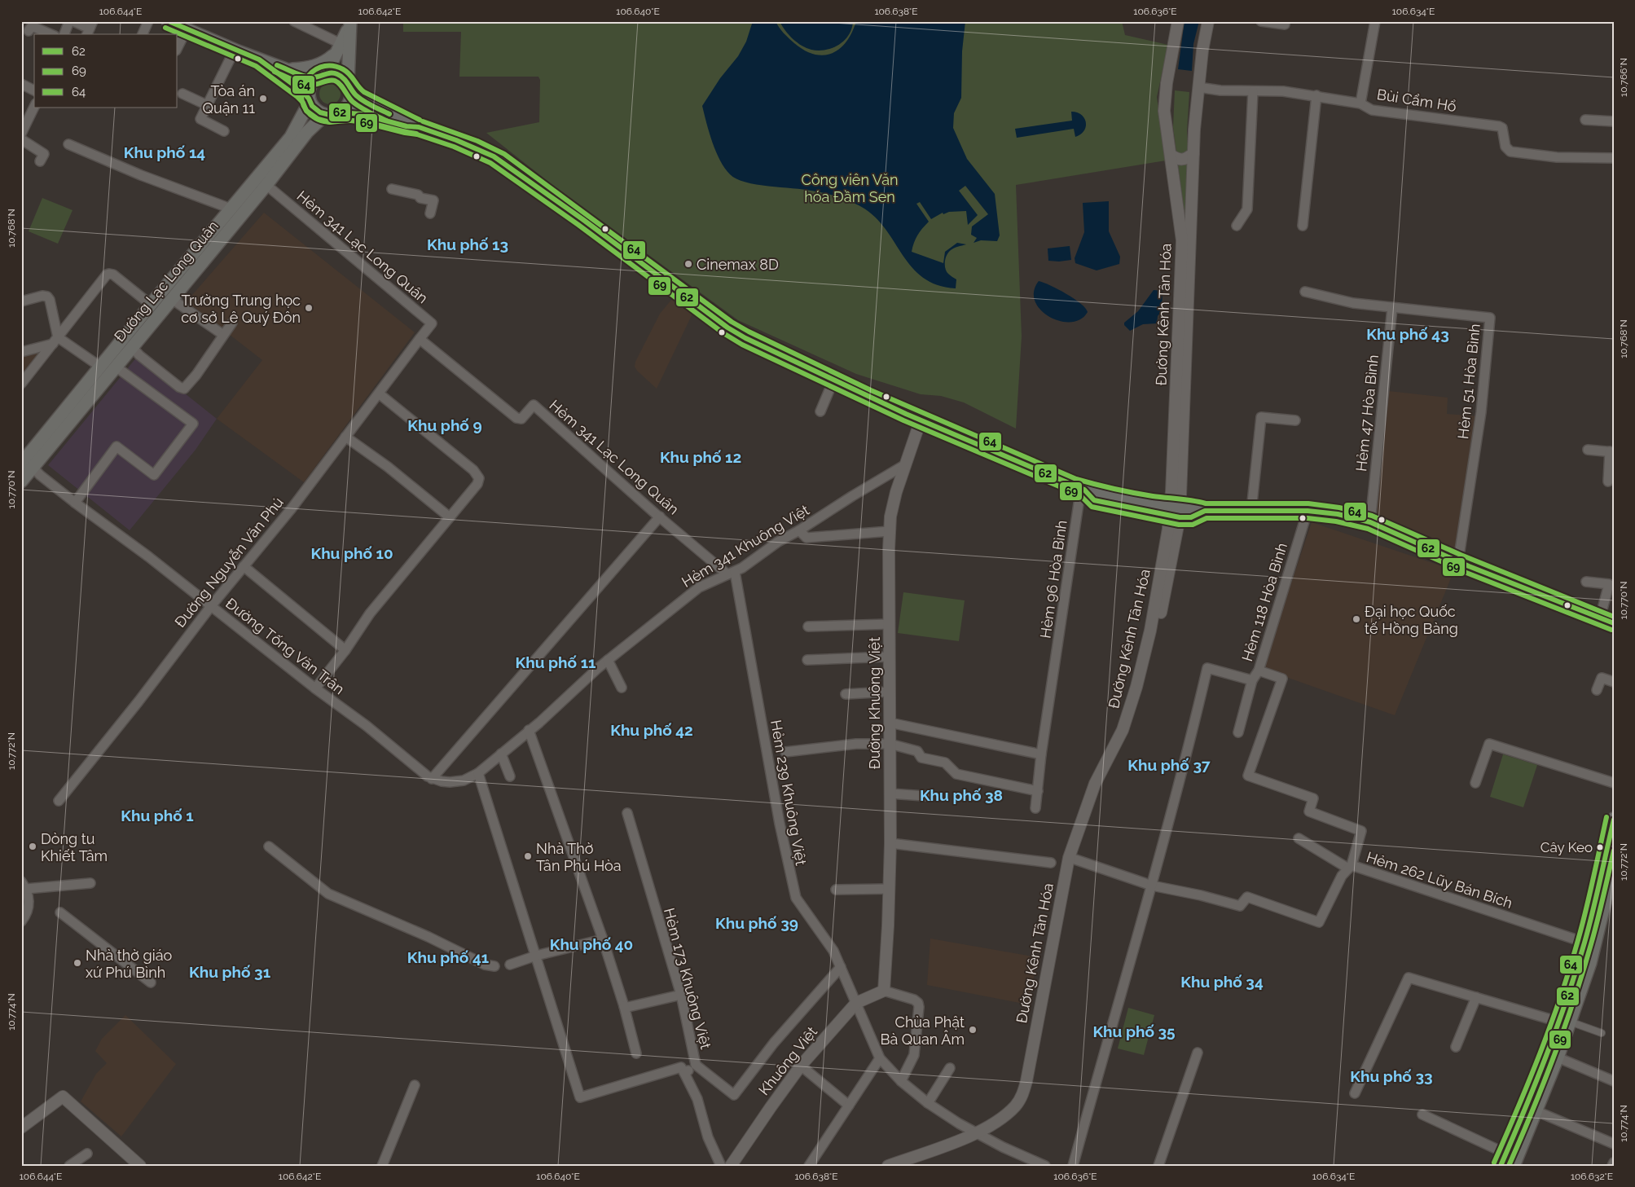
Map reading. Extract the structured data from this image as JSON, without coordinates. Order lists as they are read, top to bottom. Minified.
{"streets":{"main road":["Đường Lạc Long Quân"],"street":["Bùi Cẩm Hổ","Hẻm 341 Lạc Long Quân","Đường Kênh Tân Hóa","Hẻm 51 Hòa Bình","Hẻm 47 Hòa Bình","Hẻm 341 Khuông Việt","Đường Nguyễn Văn Phú","Hẻm 96 Hòa Bình","Hẻm 118 Hòa Bình","Đường Tống Văn Trân","Đường Khuông Việt","Hẻm 239 Khuông Việt","Hẻm 262 Lũy Bán Bích","Hẻm 173 Khuông Việt","Khuông Việt"]},"crossings":[["Bùi Cẩm Hổ","Đường Kênh Tân Hóa"],["Hẻm 341 Lạc Long Quân","Đường Lạc Long Quân"],["Hẻm 341 Lạc Long Quân","Hẻm 341 Khuông Việt"],["Hẻm 341 Lạc Long Quân","Đường Nguyễn Văn Phú"],["Hẻm 341 Lạc Long Quân","Hẻm 239 Khuông Việt"],["Đường Lạc Long Quân","Đường Tống Văn Trân"],["Đường Kênh Tân Hóa","Hẻm 239 Khuông Việt"],["Đường Kênh Tân Hóa","Hẻm 262 Lũy Bán Bích"],["Hẻm 51 Hòa Bình","Hẻm 47 Hòa Bình"],["Hẻm 341 Khuông Việt","Đường Tống Văn Trân"],["Hẻm 341 Khuông Việt","Đường Khuông Việt"],["Hẻm 341 Khuông Việt","Hẻm 239 Khuông Việt"],["Đường Nguyễn Văn Phú","Đường Tống Văn Trân"],["Hẻm 118 Hòa Bình","Hẻm 262 Lũy Bán Bích"],["Đường Khuông Việt","Khuông Việt"],["Hẻm 239 Khuông Việt","Khuông Việt"]],"districts":["Khu phố 14","Khu phố 13","Khu phố 43","Khu phố 9","Khu phố 12","Khu phố 10","Khu phố 11","Khu phố 42","Khu phố 37","Khu phố 38","Khu phố 1","Khu phố 39","Khu phố 40","Khu phố 41","Khu phố 31","Khu phố 34","Khu phố 35","Khu phố 33"],"parks":["Công viên Văn hóa Đầm Sen"],"places":["Tòa án Quận 11","Cinemax 8D","Trường Trung học cơ sở Lê Quý Đôn","Đại học Quốc tế Hồng Bàng","Dòng tu Khiết Tâm","Cây Keo","Nhà Thờ Tân Phú Hòa","Nhà thờ giáo xứ Phú Bình","Chùa Phật Bà Quan Âm"],"lines":["transit line 62","transit line 69","transit line 64"],"legend":["62","69","64"],"coordinates":["106.644°E","106.642°E","106.640°E","106.638°E","106.636°E","106.634°E","10.766°N","10.768°N","10.770°N","10.772°N","10.774°N","106.632°E"]}
